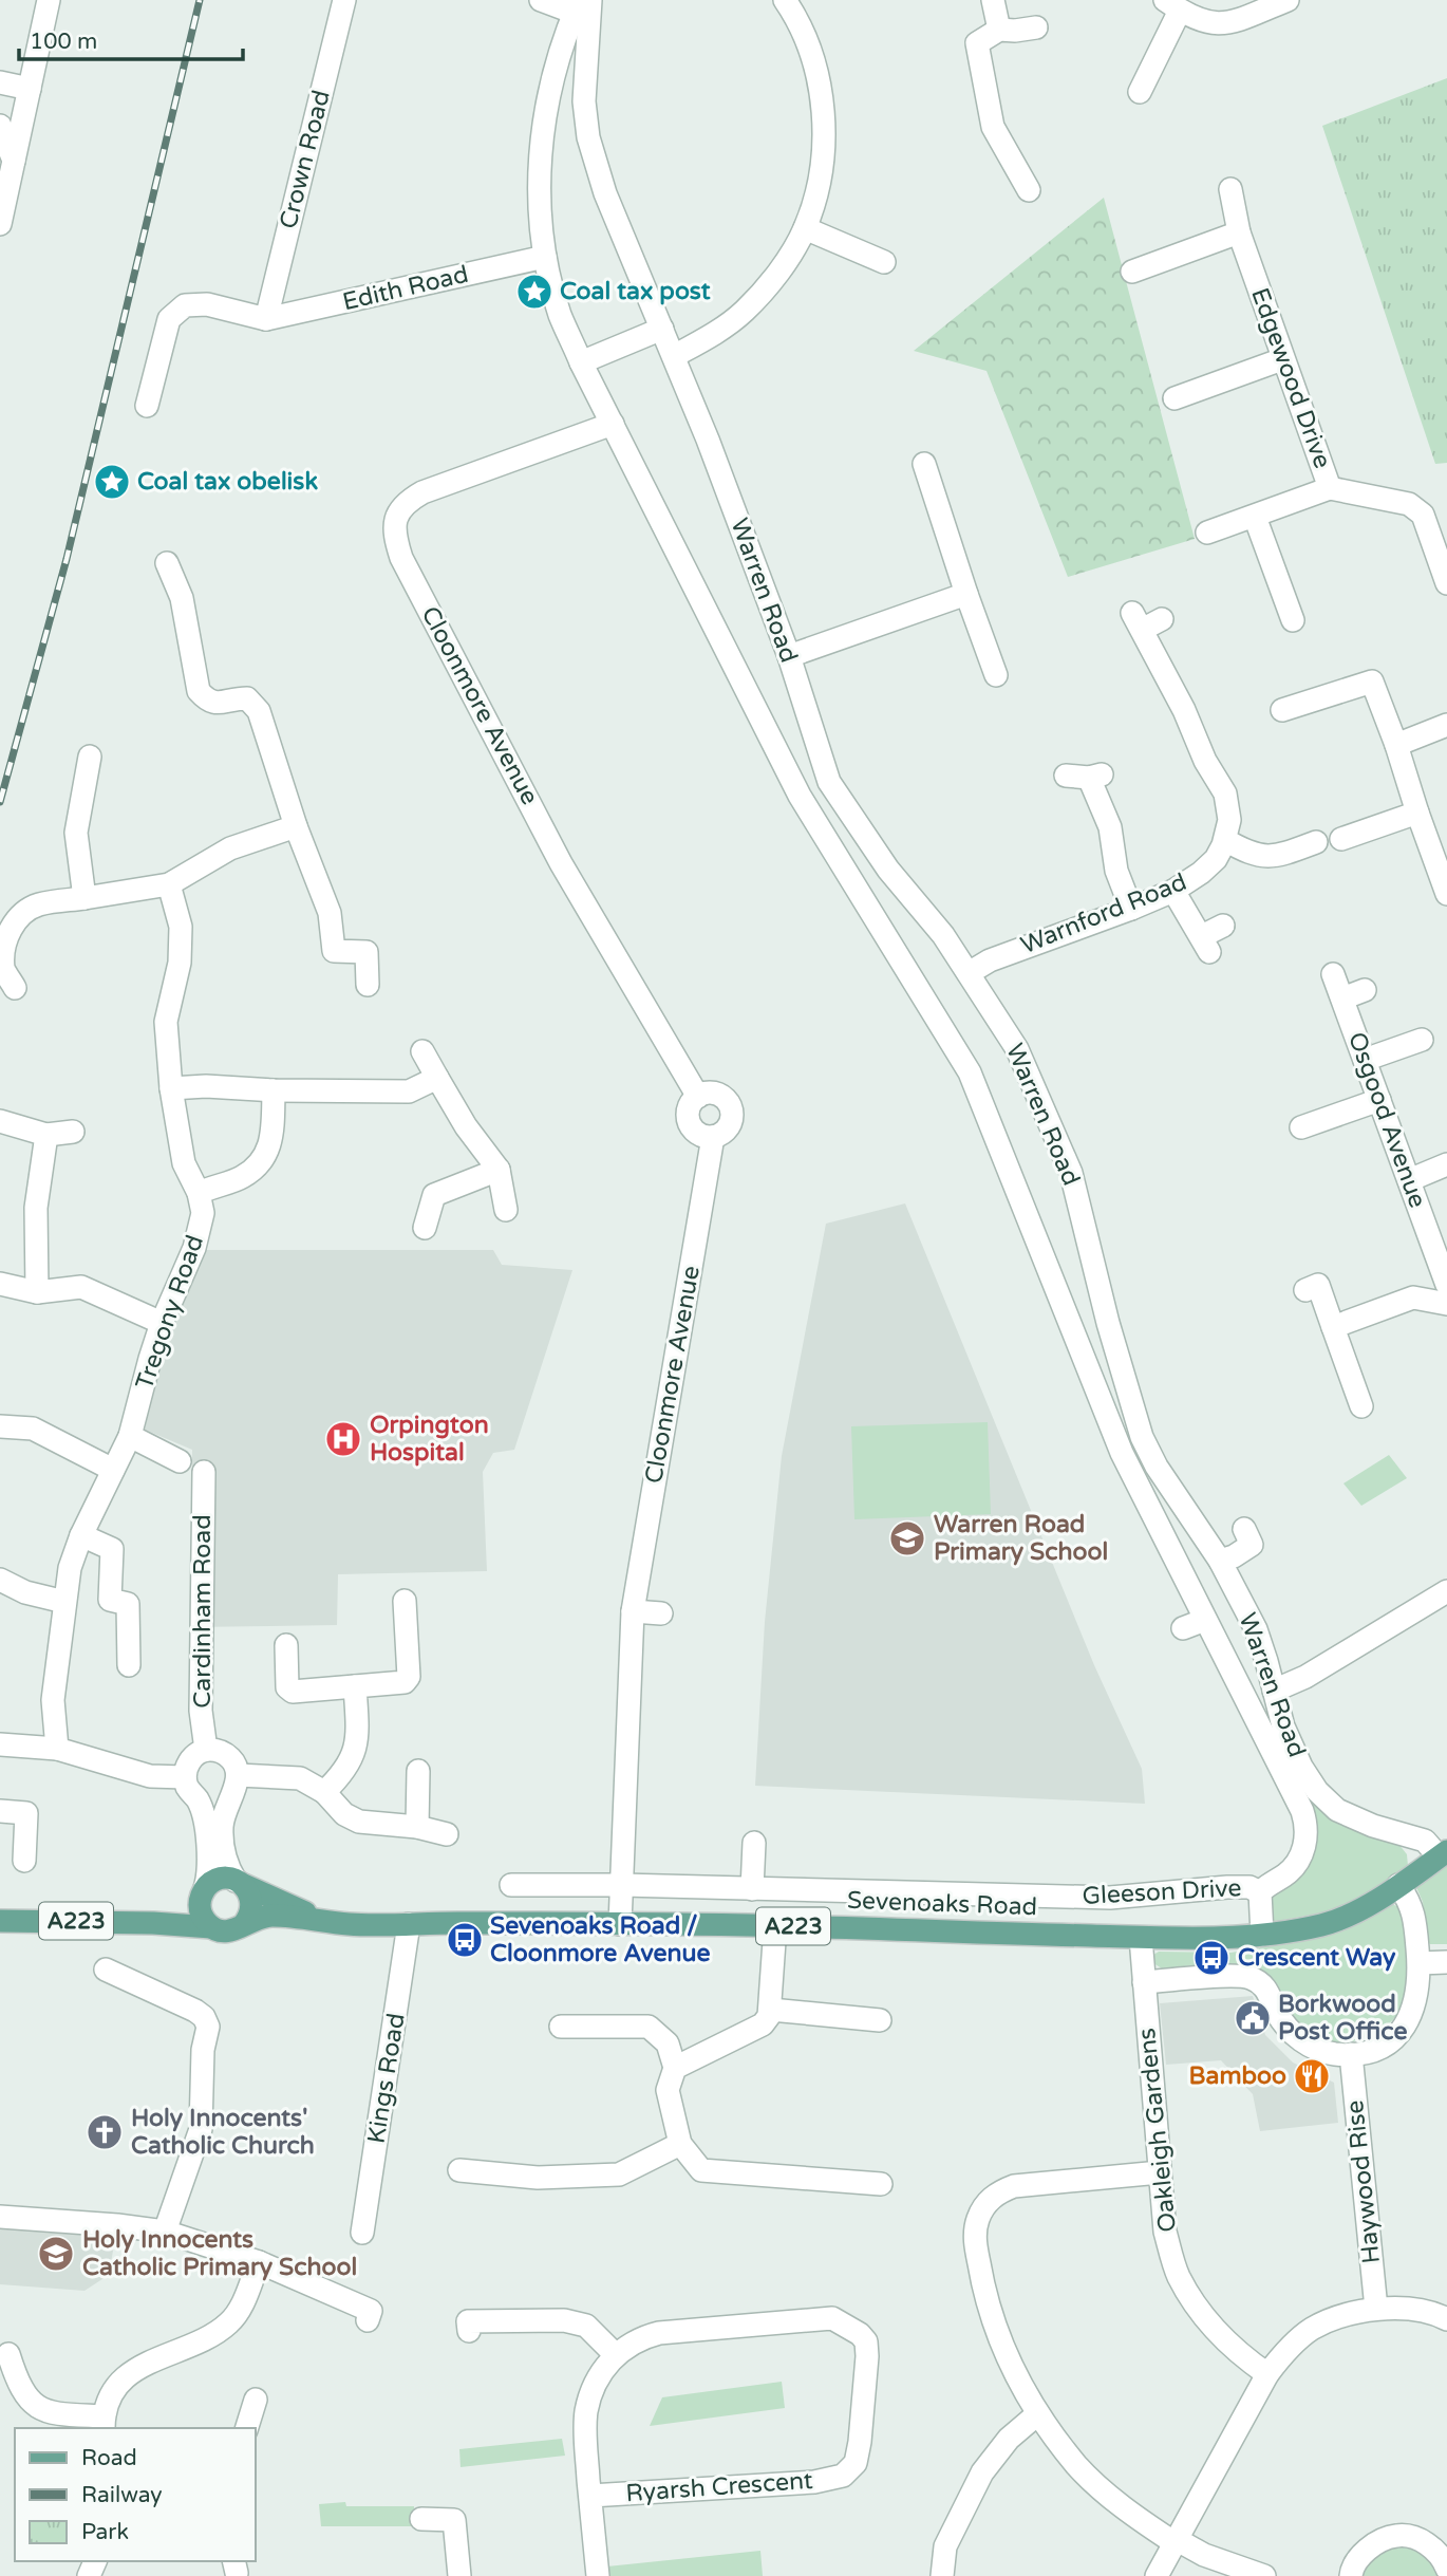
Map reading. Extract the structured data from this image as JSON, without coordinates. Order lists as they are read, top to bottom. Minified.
{"streets":{"main road":["Sevenoaks Road","A223"],"street":["Crown Road","Edith Road","Edgewood Drive","Warren Road","Cloonmore Avenue","Warnford Road","Osgood Avenue","Tregony Road","Cardinham Road","Gleeson Drive","Kings Road","Oakleigh Gardens","Haywood Rise","Ryarsh Crescent"]},"crossings":[["Crown Road","Edith Road"],["Edith Road","Warren Road"],["Warren Road","Cloonmore Avenue"],["Warren Road","Warnford Road"],["Warren Road","Gleeson Drive"],["Warren Road","Sevenoaks Road"],["Cloonmore Avenue","Gleeson Drive"],["Cloonmore Avenue","Sevenoaks Road"],["Sevenoaks Road","A223"],["Sevenoaks Road","Kings Road"],["Sevenoaks Road","Oakleigh Gardens"]],"places":{"place":["Coal tax post","Coal tax obelisk"],"hospital":["Orpington Hospital"],"school or university":["Warren Road Primary School","Holy Innocents Catholic Primary School"],"bus stop":["Sevenoaks Road / Cloonmore Avenue","Crescent Way"],"public building":["Borkwood Post Office"],"restaurant":["Bamboo"],"church":["Holy Innocents' Catholic Church"]},"legend":["Road","Railway","Park"],"scale_bar":"100 m"}
